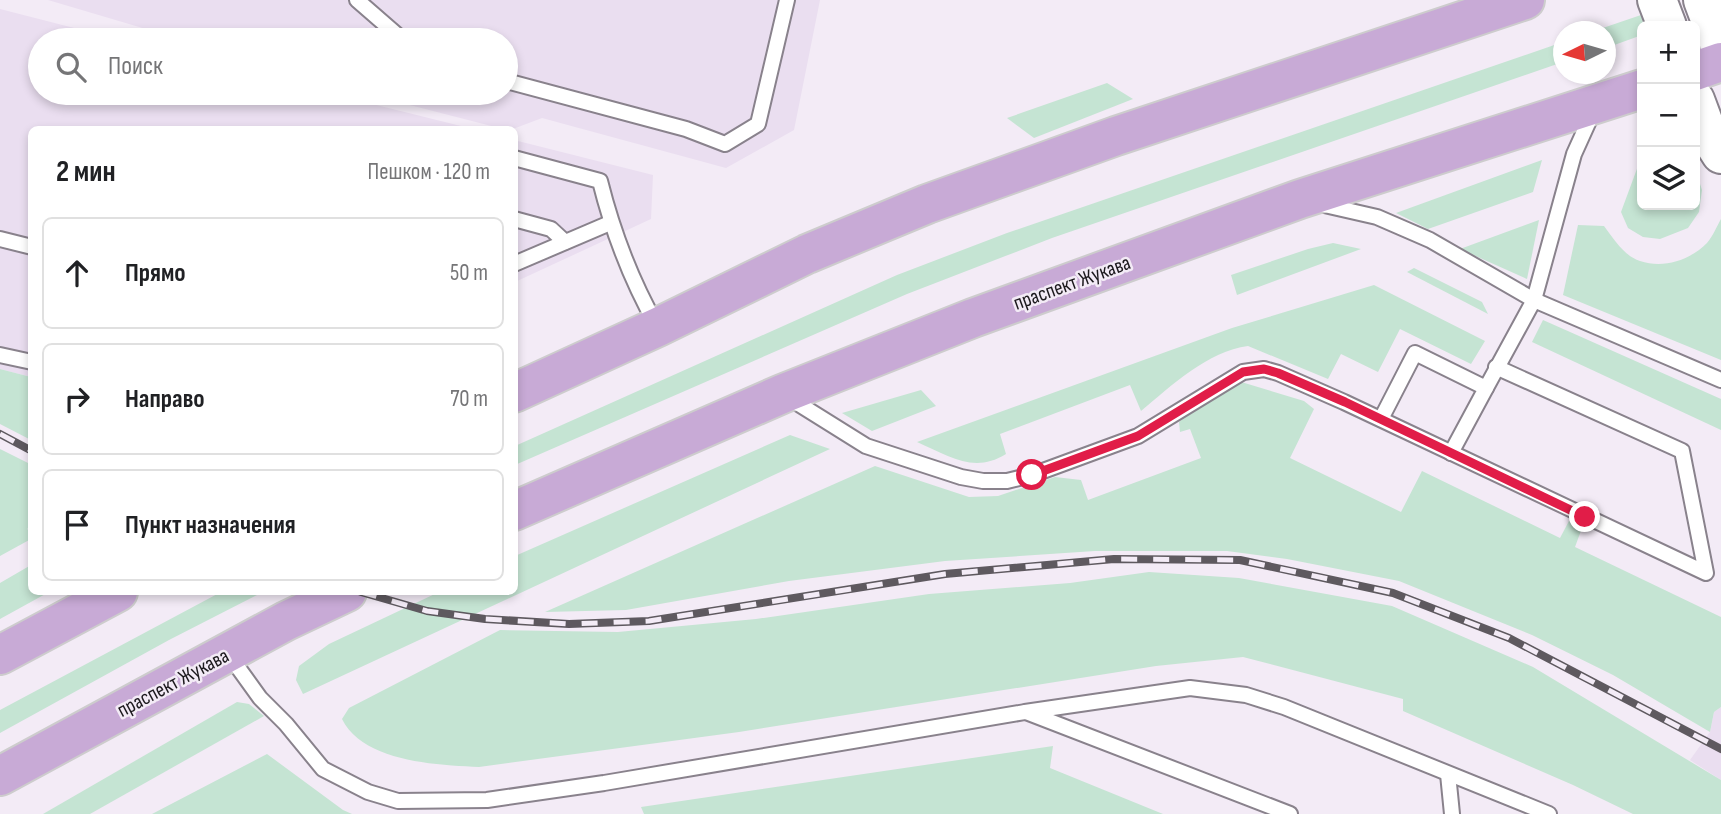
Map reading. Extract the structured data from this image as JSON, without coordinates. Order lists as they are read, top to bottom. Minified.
{"streets":{"main road":["праспект Жукава"]},"north":"left","page":{"map_buttons":["+","−"],"search":"Поиск","heading":["2 мин","Пешком · 120 m"],"list":[["Прямо","50 m"],["Направо","70 m"],"Пункт назначения"]}}
